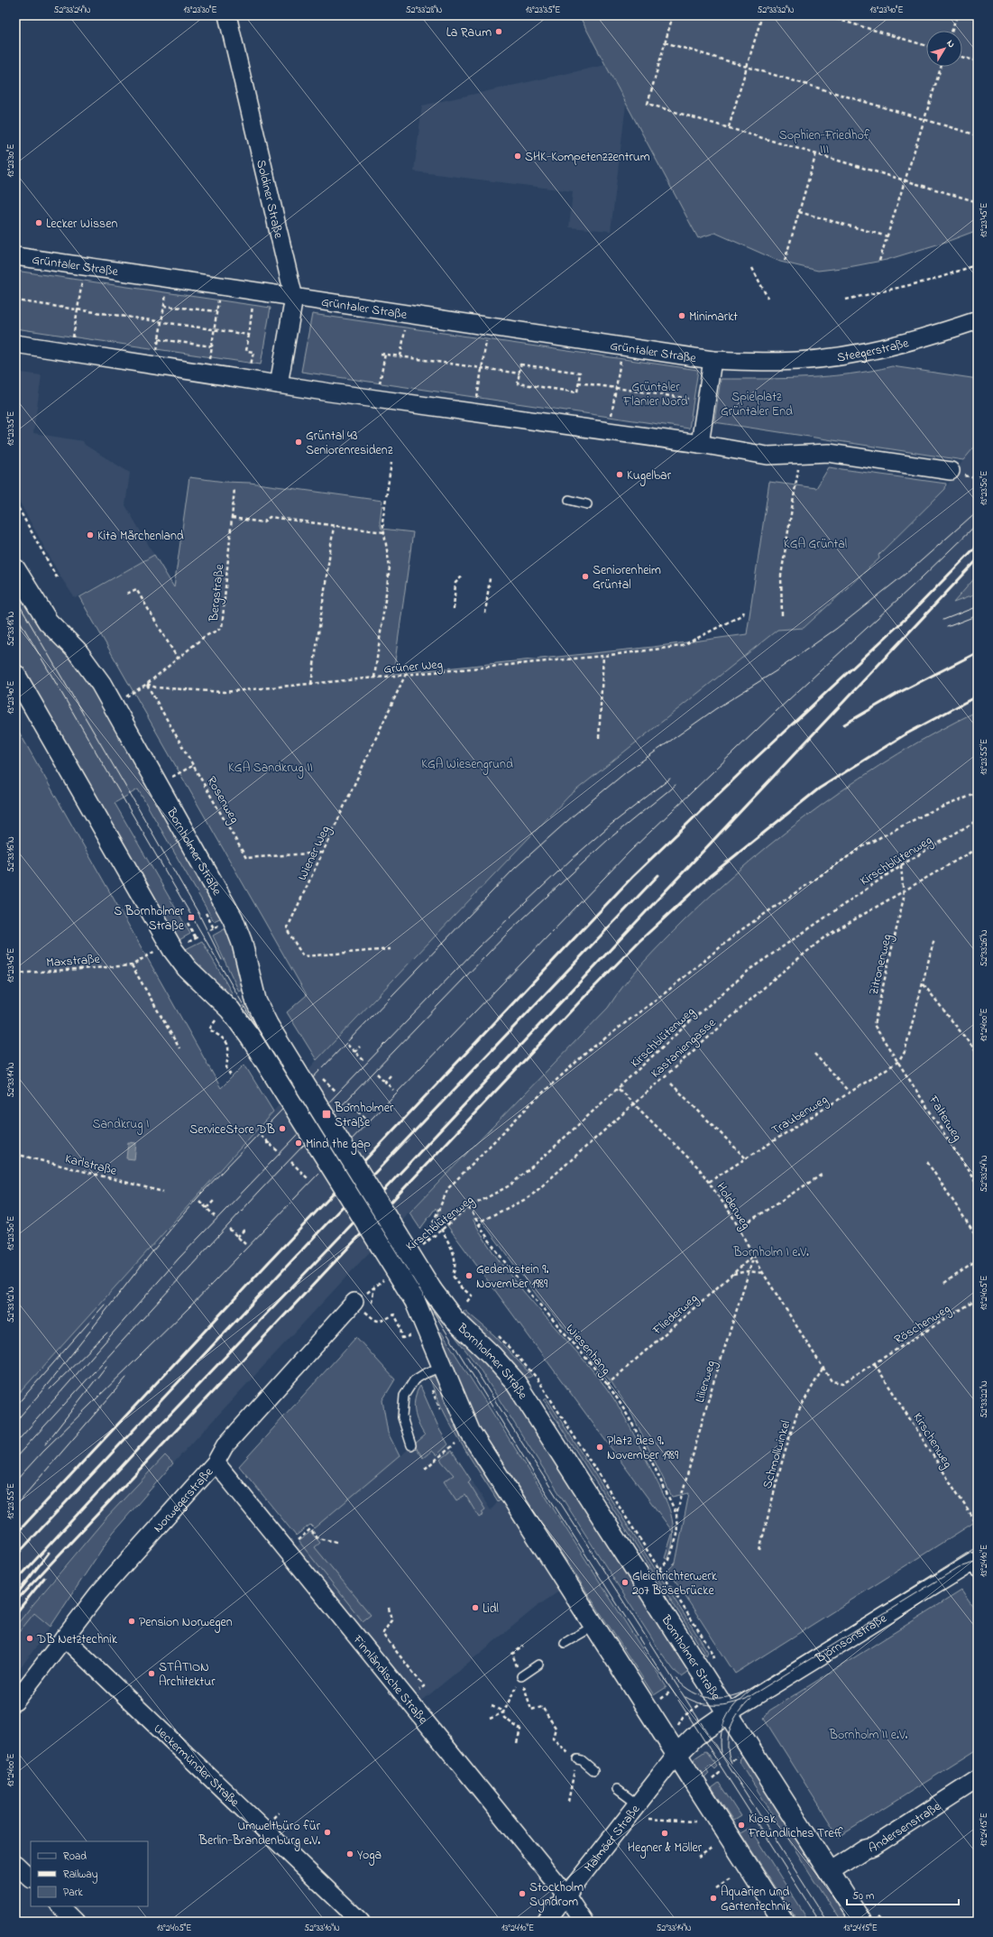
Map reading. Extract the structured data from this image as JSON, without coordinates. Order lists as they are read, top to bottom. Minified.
{"streets":{"main road":["Bornholmer Straße"],"street":["Soldiner Straße","Grüntaler Straße","Steegerstraße","Norwegerstraße","Björnsonstraße","Finnländische Straße","Ueckermünder Straße","Andersenstraße","Malmöer Straße"],"path":["Bergstraße","Grüner Weg","Rosenweg","Wiener Weg","Kirschblütenweg","Maxstraße","Zitronenweg","Kastaniengasse","Traubenweg","Falterweg","Karlstraße","Holderweg","Fliederweg","Röschenweg","Wiesenhang","Lilienweg","Kirschenweg","Schmollwinkel"]},"crossings":[["Soldiner Straße","Grüntaler Straße"],["Grüntaler Straße","Steegerstraße"],["Bergstraße","Grüner Weg"],["Bergstraße","Rosenweg"],["Grüner Weg","Rosenweg"],["Grüner Weg","Wiener Weg"],["Rosenweg","Wiener Weg"],["Bornholmer Straße","Björnsonstraße"],["Bornholmer Straße","Andersenstraße"],["Kirschblütenweg","Zitronenweg"],["Kirschblütenweg","Holderweg"],["Kirschblütenweg","Wiesenhang"],["Zitronenweg","Kastaniengasse"],["Zitronenweg","Traubenweg"],["Zitronenweg","Falterweg"],["Kastaniengasse","Holderweg"],["Kastaniengasse","Wiesenhang"],["Traubenweg","Falterweg"],["Traubenweg","Holderweg"],["Holderweg","Fliederweg"],["Holderweg","Röschenweg"],["Holderweg","Lilienweg"],["Holderweg","Kirschenweg"],["Holderweg","Schmollwinkel"],["Fliederweg","Wiesenhang"],["Fliederweg","Lilienweg"],["Röschenweg","Kirschenweg"],["Wiesenhang","Lilienweg"],["Norwegerstraße","Finnländische Straße"],["Norwegerstraße","Ueckermünder Straße"],["Finnländische Straße","Malmöer Straße"]],"parks":["Sophien-Friedhof III","Grüntaler Flanier Nord","Spielplatz Grüntaler End","KGA Grüntal","KGA Wiesengrund","KGA Sandkrug II","Sandkrug I","Bornholm I e.V.","Bornholm II e.V."],"places":{"other":["La Raum","SHK-Kompetenzzentrum","Lecker Wissen","Minimarkt","Grüntal 43 Seniorenresidenz","Kugelbar","Kita Märchenland","Seniorenheim Grüntal","ServiceStore DB","Mind the gap","Gedenkstein 9. November 1989","Platz des 9. November 1989","Gleichrichterwerk 207 Bösebrücke","Lidl","Pension Norwegen","DB Netztechnik","STATION Architektur","Kiosk Freundliches Treff","Umweltbüro für Berlin-Brandenburg e.V.","Hegner & Möller","Yoga","Stockholm Syndrom","Aquarien und Gartentechnik"],"transit":["S Bornholmer Straße","Bornholmer Straße"]},"legend":["Road","Railway","Park"],"scale_bar":"50 m","north":"top right","coordinates":["52°33'24\"N","13°23'30\"E","52°33'28\"N","13°23'35\"E","52°33'32\"N","13°23'40\"E","13°23'45\"E","13°23'50\"E","52°33'18\"N","13°23'55\"E","52°33'16\"N","52°33'26\"N","13°24'00\"E","52°33'14\"N","13°24'05\"E","52°33'12\"N","52°33'22\"N","13°24'10\"E","13°24'15\"E","52°33'10\"N"]}
